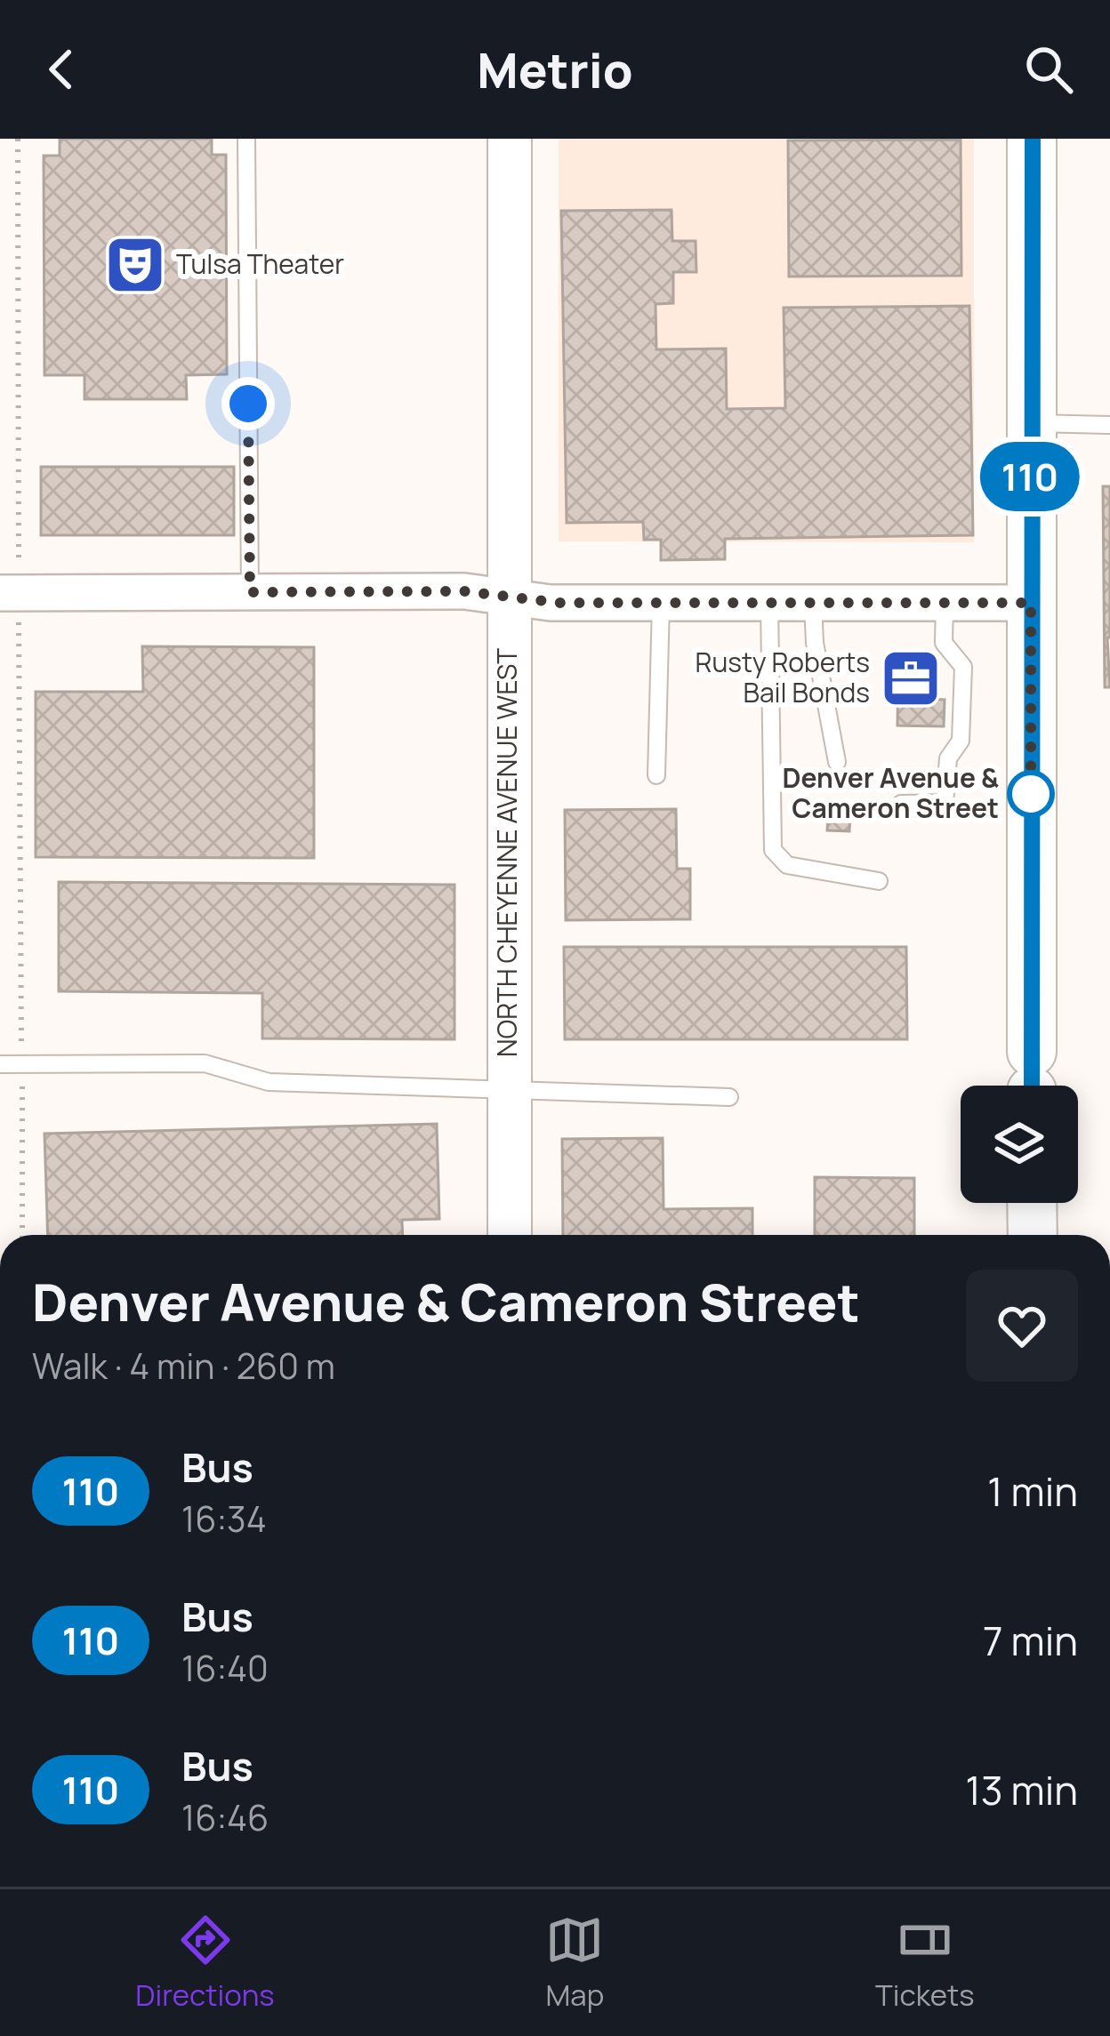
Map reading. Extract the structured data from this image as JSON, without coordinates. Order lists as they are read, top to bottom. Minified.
{"streets":{"street":["NORTH CHEYENNE AVENUE WEST"]},"places":{"theatre":["Tulsa Theater"],"office":["Rusty Roberts Bail Bonds"],"other":["Denver Avenue & Cameron Street"]},"lines":["bus line 110"],"page":{"header":"Metrio","on_map":"110","heading":["Denver Avenue & Cameron Street","Walk · 4 min · 260 m"],"list":[{"mark":"110","name":"Bus","note":"16:34","value":"1 min"},{"mark":"110","name":"Bus","note":"16:40","value":"7 min"},{"mark":"110","name":"Bus","note":"16:46","value":"13 min"}],"tabs":["Directions","Map","Tickets"]}}
